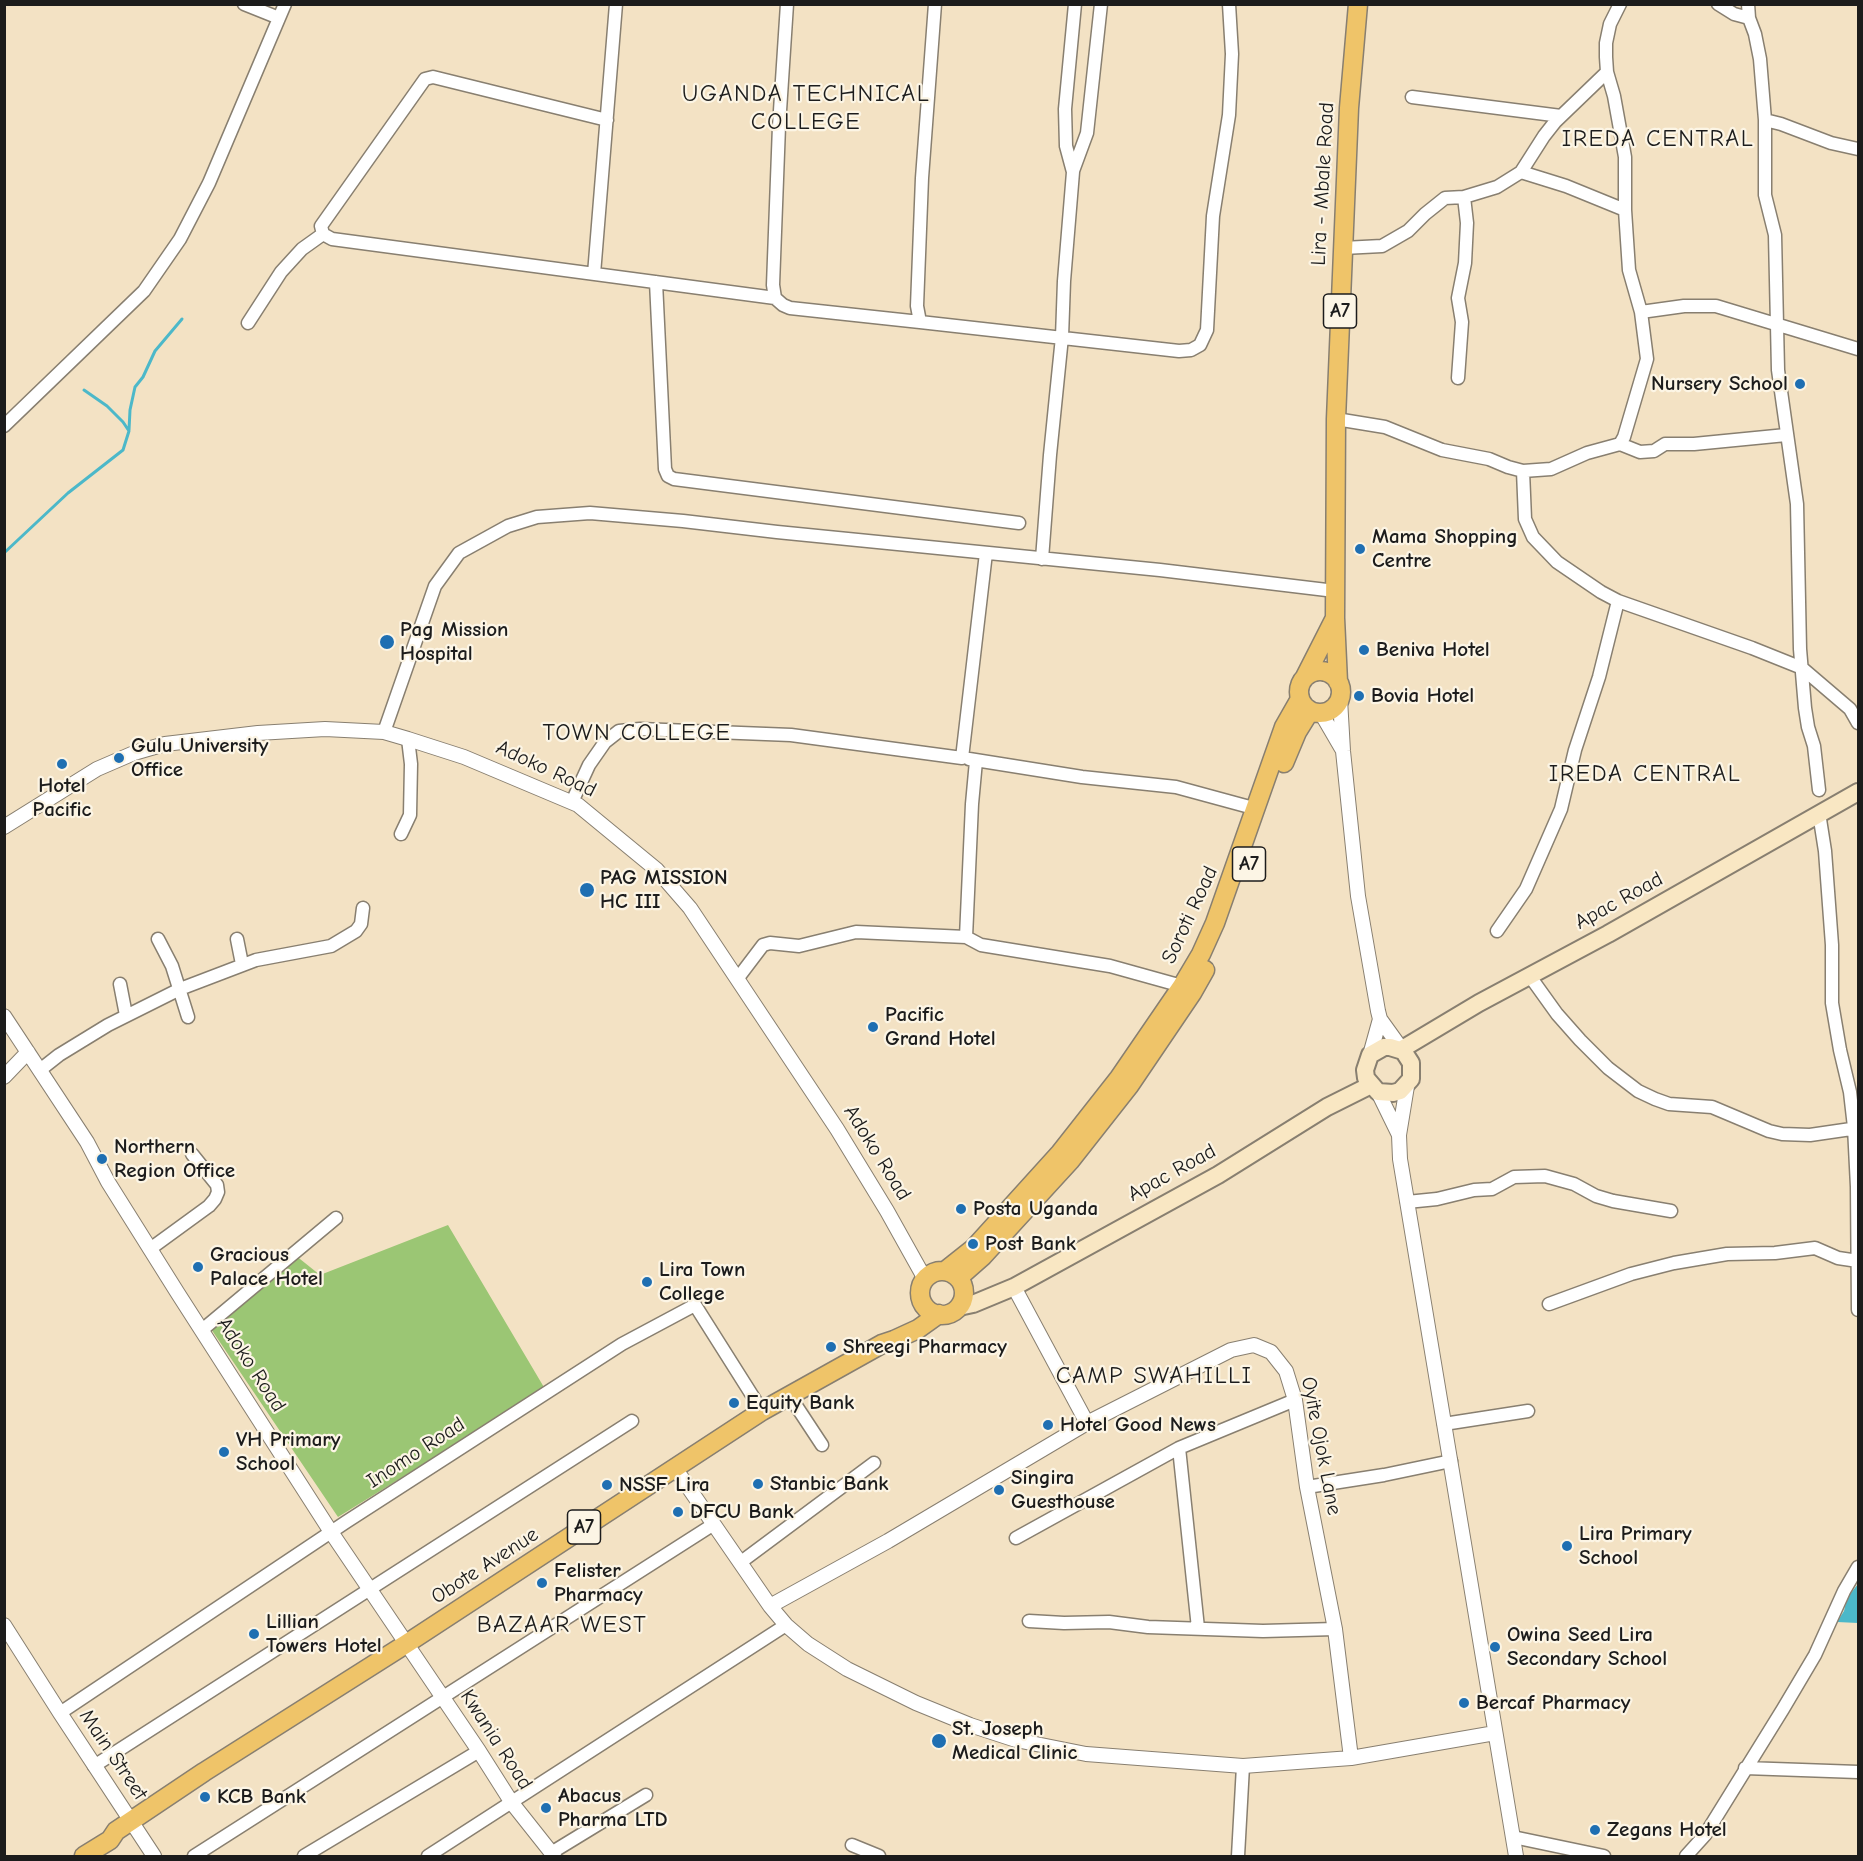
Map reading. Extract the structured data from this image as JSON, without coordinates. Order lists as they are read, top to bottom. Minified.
{"streets":{"main road":["Lira - Mbale Road","A7","Apac Road","Soroti Road","Obote Avenue"],"street":["Adoko Road","Oyite Ojok Lane","Inomo Road","Kwania Road","Main Street"]},"crossings":[["Lira - Mbale Road","A7"],["A7","Adoko Road"],["A7","Apac Road"],["A7","Soroti Road"],["A7","Obote Avenue"],["Adoko Road","Apac Road"],["Adoko Road","Inomo Road"],["Adoko Road","Obote Avenue"],["Adoko Road","Kwania Road"],["Apac Road","Obote Avenue"],["Inomo Road","Obote Avenue"],["Inomo Road","Main Street"],["Obote Avenue","Kwania Road"],["Obote Avenue","Main Street"]],"districts":["UGANDA TECHNICAL COLLEGE","IREDA CENTRAL","TOWN COLLEGE","IREDA CENTRAL","CAMP SWAHILLI","BAZAAR WEST"],"places":["Nursery School","Mama Shopping Centre","Pag Mission Hospital","Beniva Hotel","Bovia Hotel","Gulu University Office","Hotel Pacific","PAG MISSION HC III","Pacific Grand Hotel","Northern Region Office","Posta Uganda","Post Bank","Gracious Palace Hotel","Lira Town College","Shreegi Pharmacy","Equity Bank","Hotel Good News","VH Primary School","Stanbic Bank","NSSF Lira","Singira Guesthouse","DFCU Bank","Lira Primary School","Felister Pharmacy","Lillian Towers Hotel","Owina Seed Lira Secondary School","Bercaf Pharmacy","St. Joseph Medical Clinic","KCB Bank","Abacus Pharma LTD","Zegans Hotel"]}
